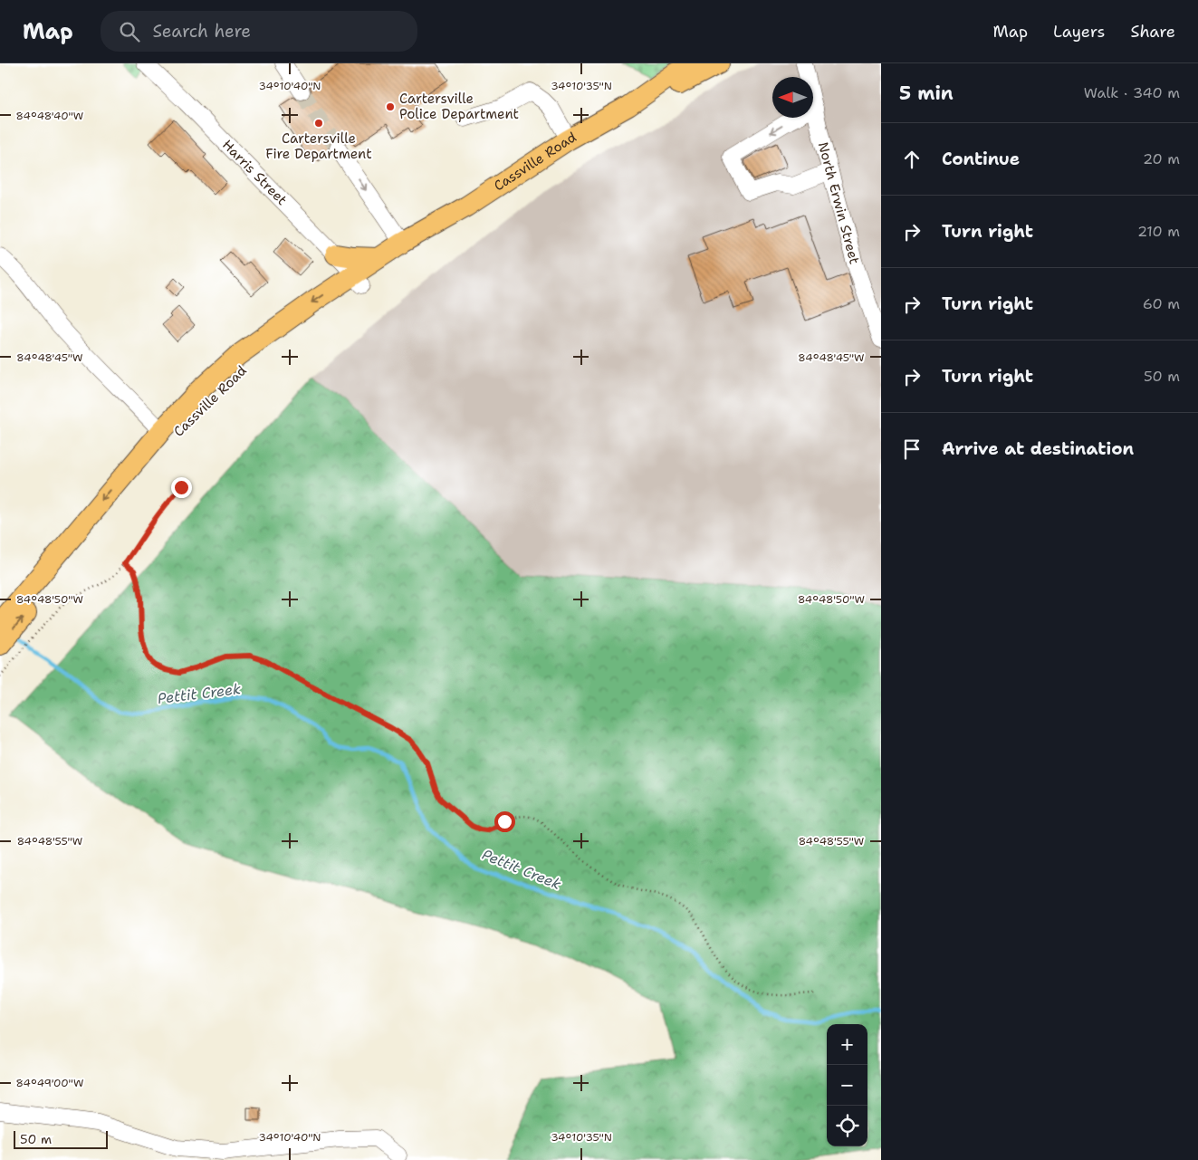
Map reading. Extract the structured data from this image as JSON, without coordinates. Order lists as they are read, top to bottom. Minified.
{"streets":{"main road":["Cassville Road"],"street":["Harris Street","North Erwin Street"]},"crossings":[["Cassville Road","Harris Street"]],"water":["Pettit Creek"],"places":["Cartersville Police Department","Cartersville Fire Department"],"scale_bar":"50 m","north":"left","page":{"header":"Map","search":"Search here","nav":["Map","Layers","Share"],"heading":["5 min","Walk · 340 m"],"list":[["Continue","20 m"],["Turn right","210 m"],["Turn right","60 m"],["Turn right","50 m"],"Arrive at destination"],"map_buttons":["+","−"],"scale":"50 m"},"coordinates":["34°10'40\"N","34°10'35\"N","84°48'40\"W","84°48'45\"W","84°48'50\"W","84°48'55\"W","84°49'00\"W"]}
